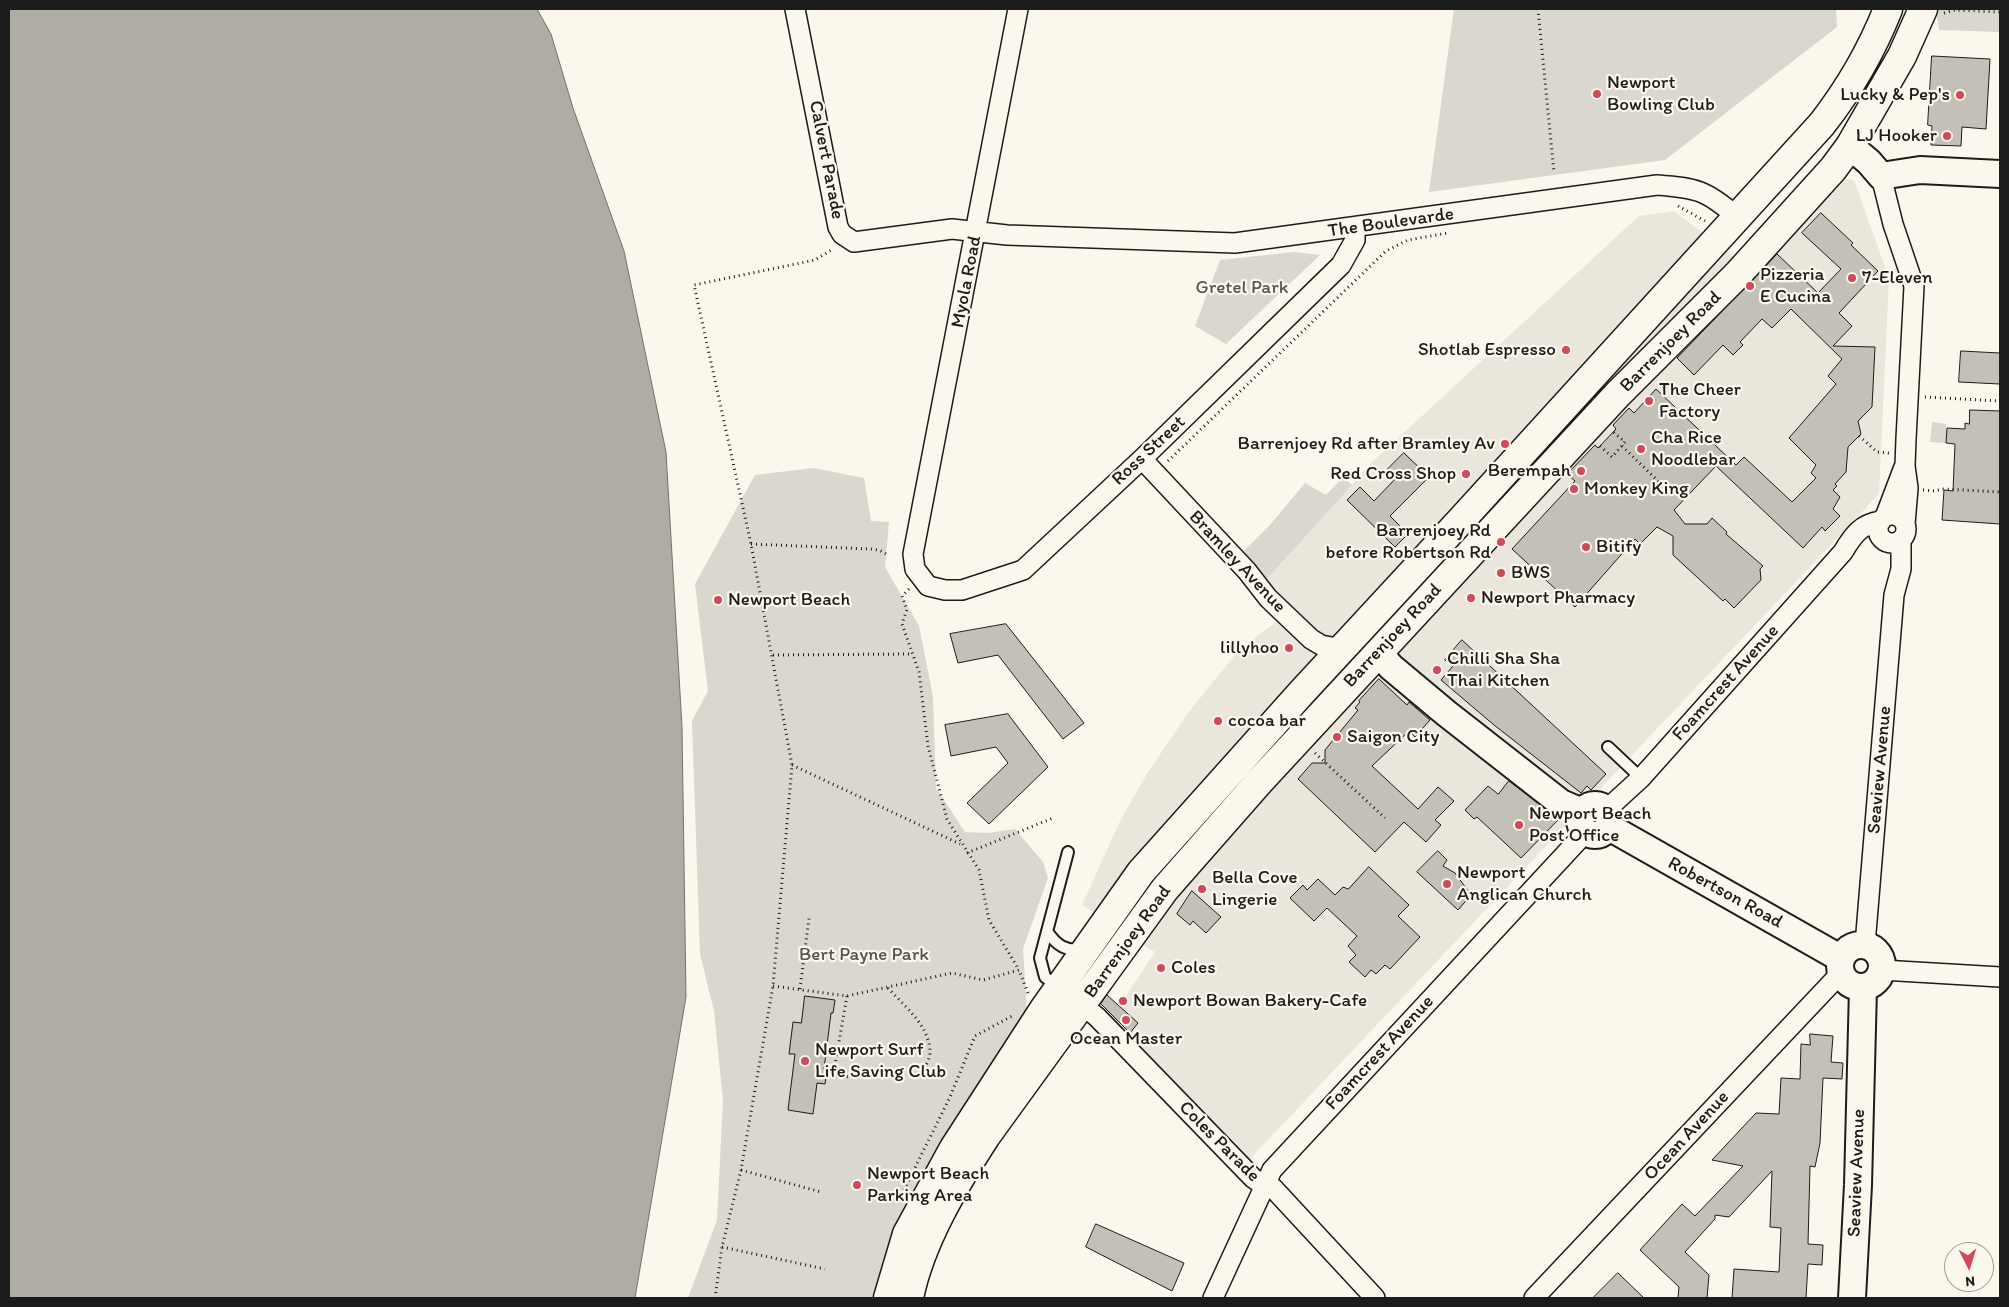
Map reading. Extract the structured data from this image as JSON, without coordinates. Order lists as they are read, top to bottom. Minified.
{"streets":{"main road":["Barrenjoey Road"],"street":["Calvert Parade","The Boulevarde","Myola Road","Ross Street","Bramley Avenue","Foamcrest Avenue","Seaview Avenue","Robertson Road","Ocean Avenue","Coles Parade"]},"crossings":[["Calvert Parade","The Boulevarde"],["Calvert Parade","Myola Road"],["The Boulevarde","Myola Road"],["The Boulevarde","Barrenjoey Road"],["The Boulevarde","Ross Street"],["Myola Road","Ross Street"],["Barrenjoey Road","Bramley Avenue"],["Barrenjoey Road","Robertson Road"],["Barrenjoey Road","Coles Parade"],["Ross Street","Bramley Avenue"],["Foamcrest Avenue","Seaview Avenue"],["Foamcrest Avenue","Robertson Road"],["Foamcrest Avenue","Coles Parade"],["Seaview Avenue","Robertson Road"],["Seaview Avenue","Ocean Avenue"],["Robertson Road","Ocean Avenue"]],"parks":["Gretel Park","Bert Payne Park"],"places":["Newport Bowling Club","Lucky & Pep's","LJ Hooker","7-Eleven","Pizzeria E Cucina","Shotlab Espresso","The Cheer Factory","Barrenjoey Rd after Bramley Av","Cha Rice Noodlebar","Berempah","Red Cross Shop","Monkey King","Barrenjoey Rd before Robertson Rd","Bitify","BWS","Newport Pharmacy","Newport Beach","lillyhoo","Chilli Sha Sha Thai Kitchen","cocoa bar","Saigon City","Newport Beach Post Office","Newport Anglican Church","Bella Cove Lingerie","Coles","Newport Bowan Bakery-Cafe","Ocean Master","Newport Surf Life Saving Club","Newport Beach Parking Area"],"north":"bottom"}
